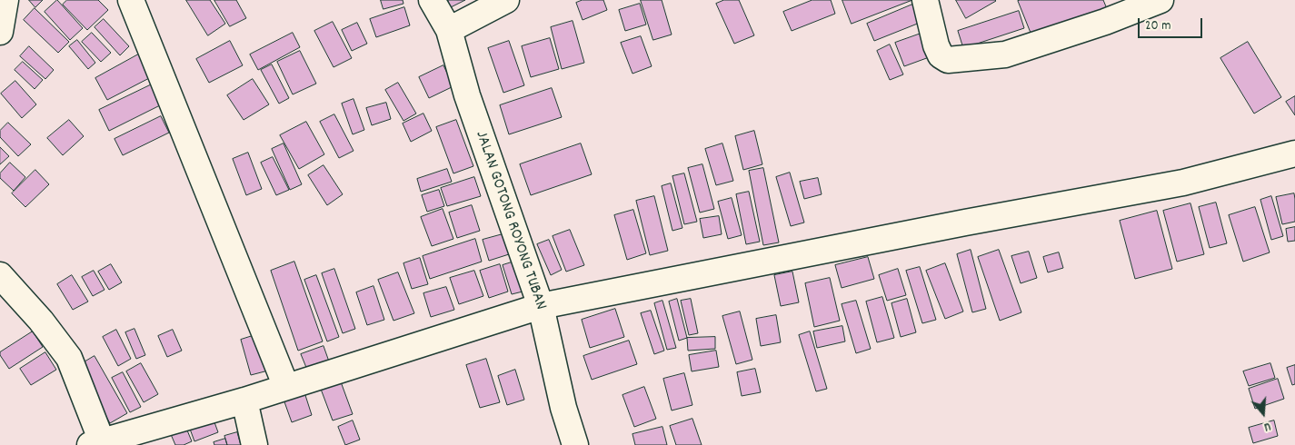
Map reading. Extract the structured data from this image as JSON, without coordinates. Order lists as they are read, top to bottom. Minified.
{"streets":{"street":["JALAN GOTONG ROYONG TUBAN"]},"scale_bar":"20 m","north":"bottom"}
